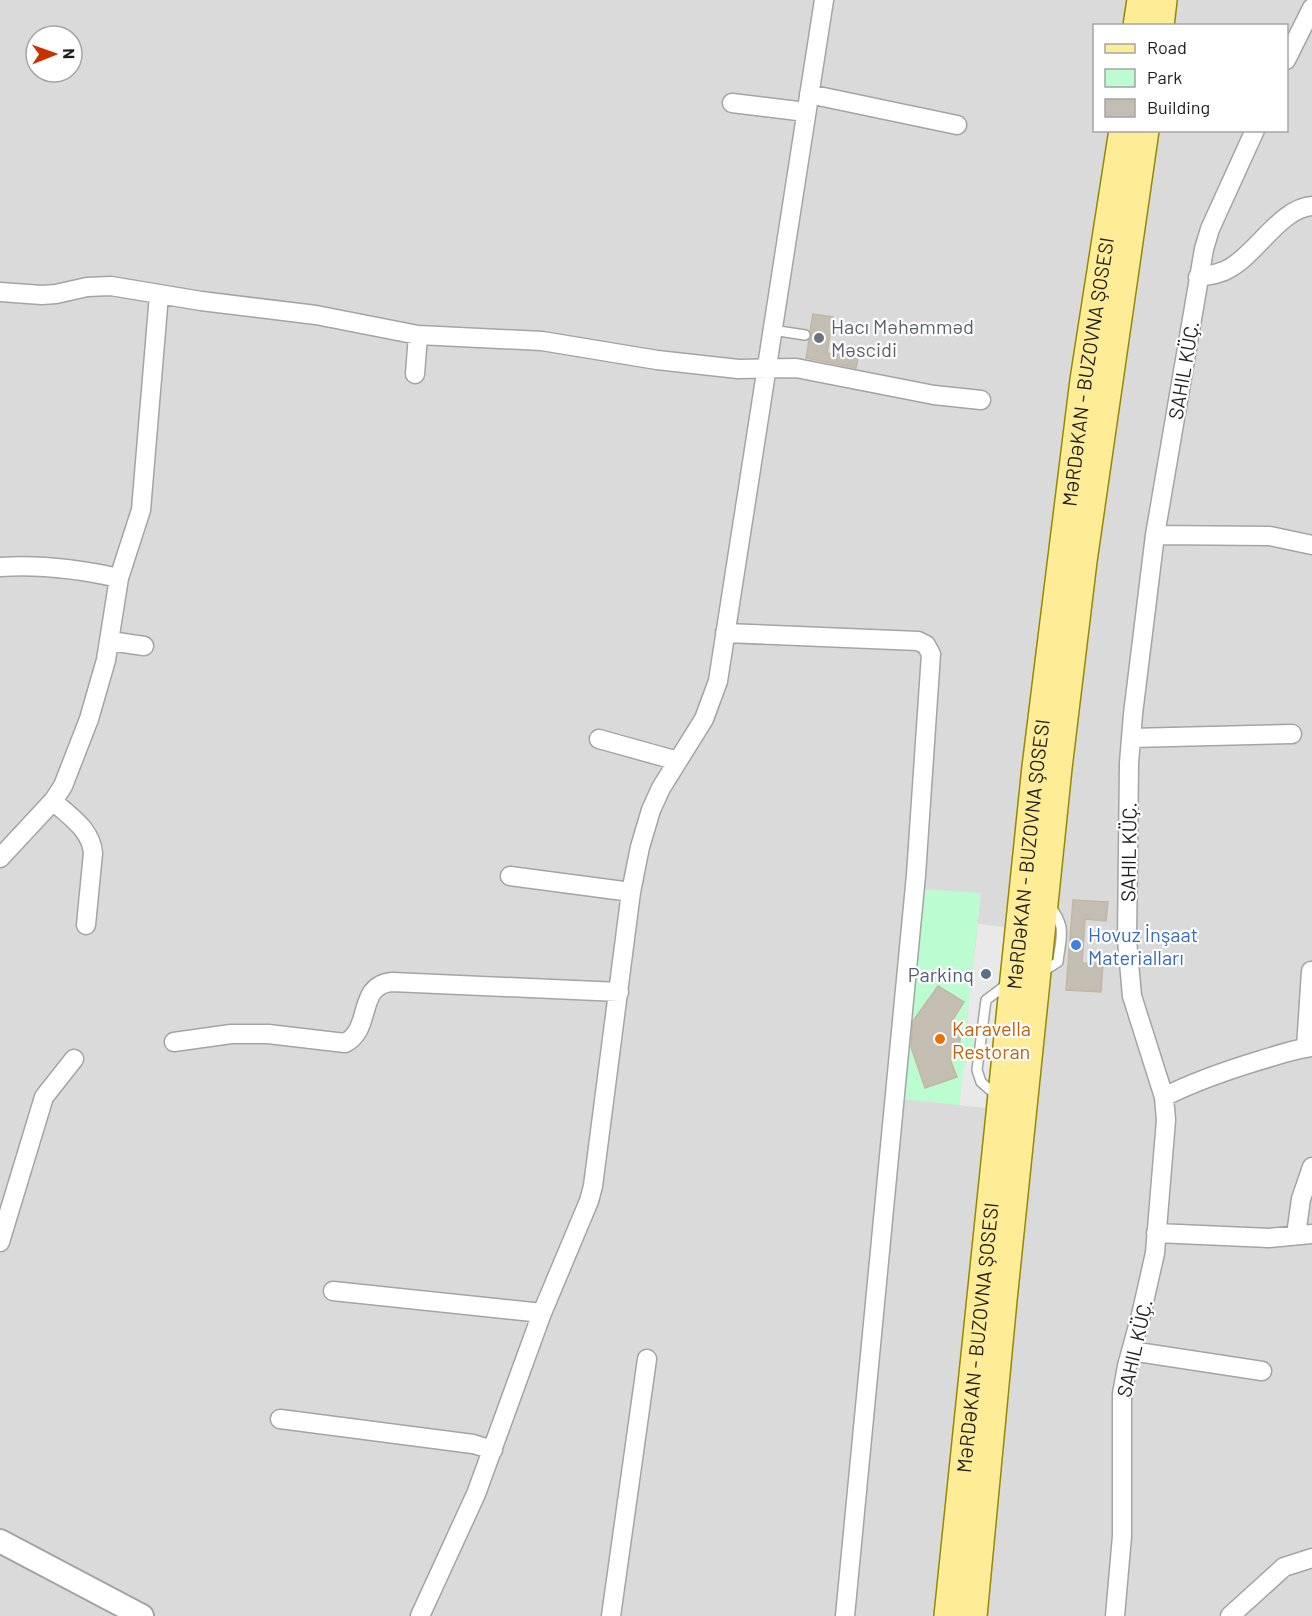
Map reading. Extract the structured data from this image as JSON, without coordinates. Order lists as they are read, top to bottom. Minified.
{"streets":{"main road":["MƏRDƏKAN - BUZOVNA ŞOSESI"],"street":["SAHIL KÜÇ."]},"places":["Hacı Məhəmməd Məscidi","Hovuz İnşaat Materialları","Parkinq","Karavella Restoran"],"legend":["Road","Park","Building"],"north":"right"}
